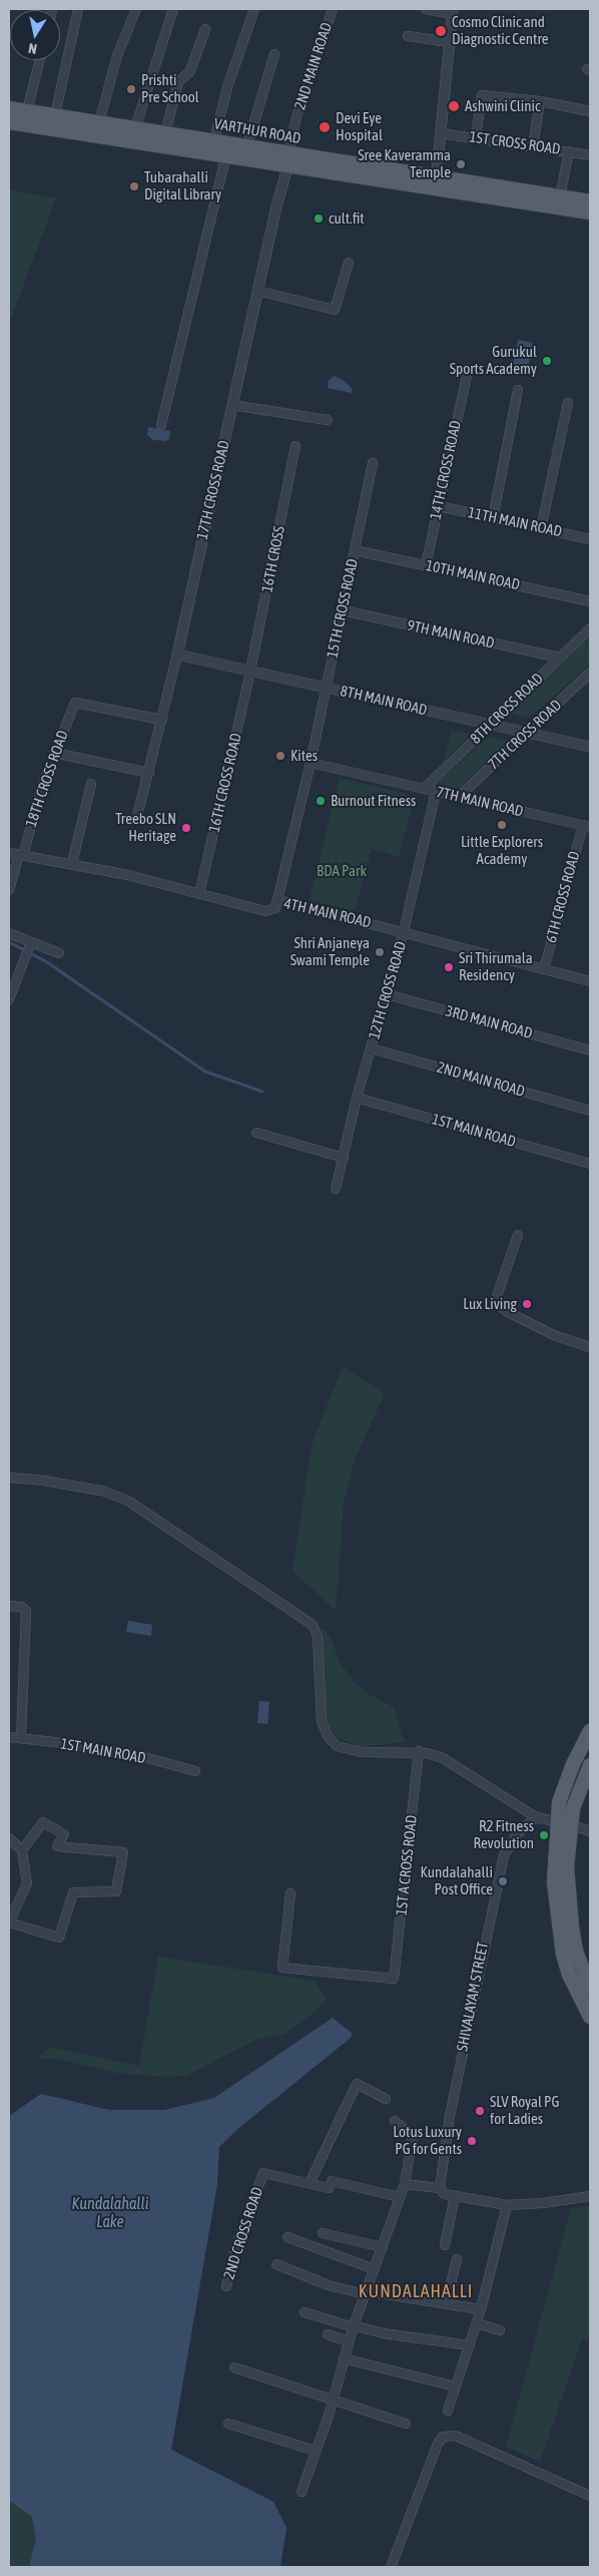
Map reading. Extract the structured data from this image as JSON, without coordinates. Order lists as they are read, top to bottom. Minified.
{"streets":{"main road":["VARTHUR ROAD"],"street":["2ND MAIN ROAD","1ST CROSS ROAD","14TH CROSS ROAD","17TH CROSS ROAD","11TH MAIN ROAD","16TH CROSS","10TH MAIN ROAD","15TH CROSS ROAD","9TH MAIN ROAD","8TH MAIN ROAD","8TH CROSS ROAD","7TH CROSS ROAD","18TH CROSS ROAD","16TH CROSS ROAD","7TH MAIN ROAD","6TH CROSS ROAD","4TH MAIN ROAD","12TH CROSS ROAD","3RD MAIN ROAD","1ST MAIN ROAD","1ST A CROSS ROAD","SHIVALAYAM STREET","2ND CROSS ROAD"]},"crossings":[["2ND MAIN ROAD","VARTHUR ROAD"],["2ND MAIN ROAD","17TH CROSS ROAD"],["2ND MAIN ROAD","12TH CROSS ROAD"],["VARTHUR ROAD","17TH CROSS ROAD"],["14TH CROSS ROAD","11TH MAIN ROAD"],["14TH CROSS ROAD","10TH MAIN ROAD"],["17TH CROSS ROAD","8TH MAIN ROAD"],["17TH CROSS ROAD","18TH CROSS ROAD"],["16TH CROSS","8TH MAIN ROAD"],["16TH CROSS","16TH CROSS ROAD"],["10TH MAIN ROAD","15TH CROSS ROAD"],["15TH CROSS ROAD","9TH MAIN ROAD"],["15TH CROSS ROAD","8TH MAIN ROAD"],["15TH CROSS ROAD","7TH MAIN ROAD"],["15TH CROSS ROAD","4TH MAIN ROAD"],["9TH MAIN ROAD","8TH CROSS ROAD"],["8TH MAIN ROAD","8TH CROSS ROAD"],["8TH MAIN ROAD","7TH CROSS ROAD"],["8TH MAIN ROAD","16TH CROSS ROAD"],["8TH CROSS ROAD","7TH MAIN ROAD"],["7TH CROSS ROAD","7TH MAIN ROAD"],["18TH CROSS ROAD","4TH MAIN ROAD"],["16TH CROSS ROAD","4TH MAIN ROAD"],["7TH MAIN ROAD","6TH CROSS ROAD"],["7TH MAIN ROAD","12TH CROSS ROAD"],["6TH CROSS ROAD","4TH MAIN ROAD"],["4TH MAIN ROAD","12TH CROSS ROAD"],["12TH CROSS ROAD","3RD MAIN ROAD"],["12TH CROSS ROAD","1ST MAIN ROAD"]],"districts":["KUNDALAHALLI"],"water":["Kundalahalli Lake"],"parks":["BDA Park"],"places":["Cosmo Clinic and Diagnostic Centre","Prishti Pre School","Ashwini Clinic","Devi Eye Hospital","Sree Kaveramma Temple","Tubarahalli Digital Library","cult.fit","Gurukul Sports Academy","Kites","Burnout Fitness","Little Explorers Academy","Treebo SLN Heritage","Shri Anjaneya Swami Temple","Sri Thirumala Residency","Lux Living","R2 Fitness Revolution","Kundalahalli Post Office","SLV Royal PG for Ladies","Lotus Luxury PG for Gents"],"north":"bottom"}
